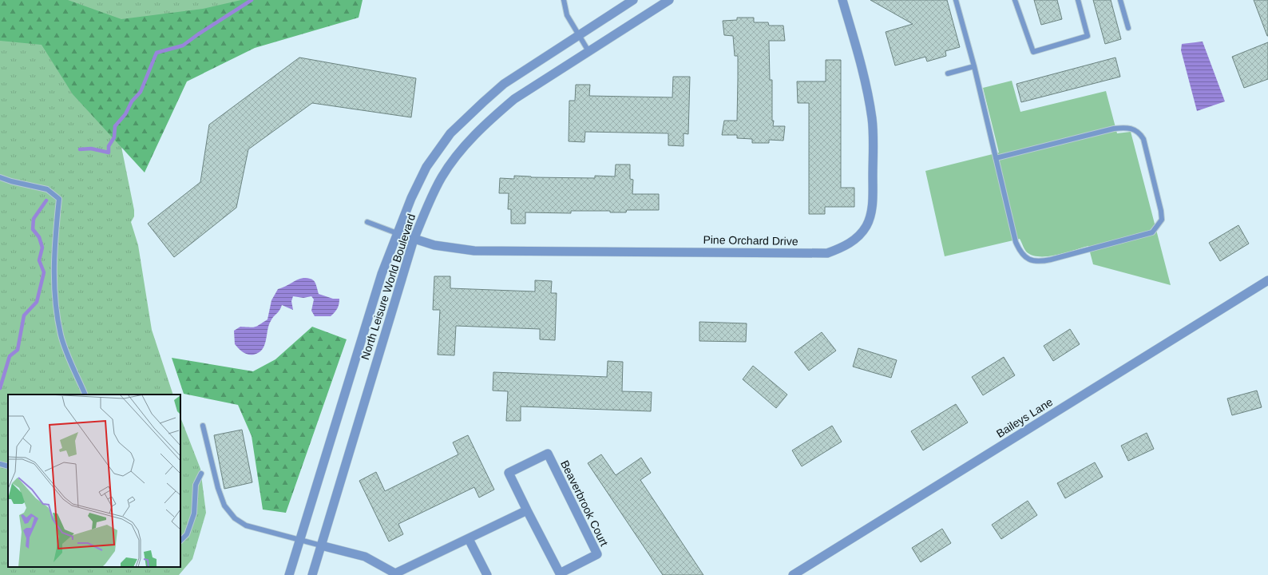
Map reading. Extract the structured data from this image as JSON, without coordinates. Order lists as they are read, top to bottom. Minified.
{"streets":{"street":["Pine Orchard Drive","North Leisure World Boulevard","Baileys Lane","Beaverbrook Court"]},"crossings":[["Pine Orchard Drive","North Leisure World Boulevard"]]}
